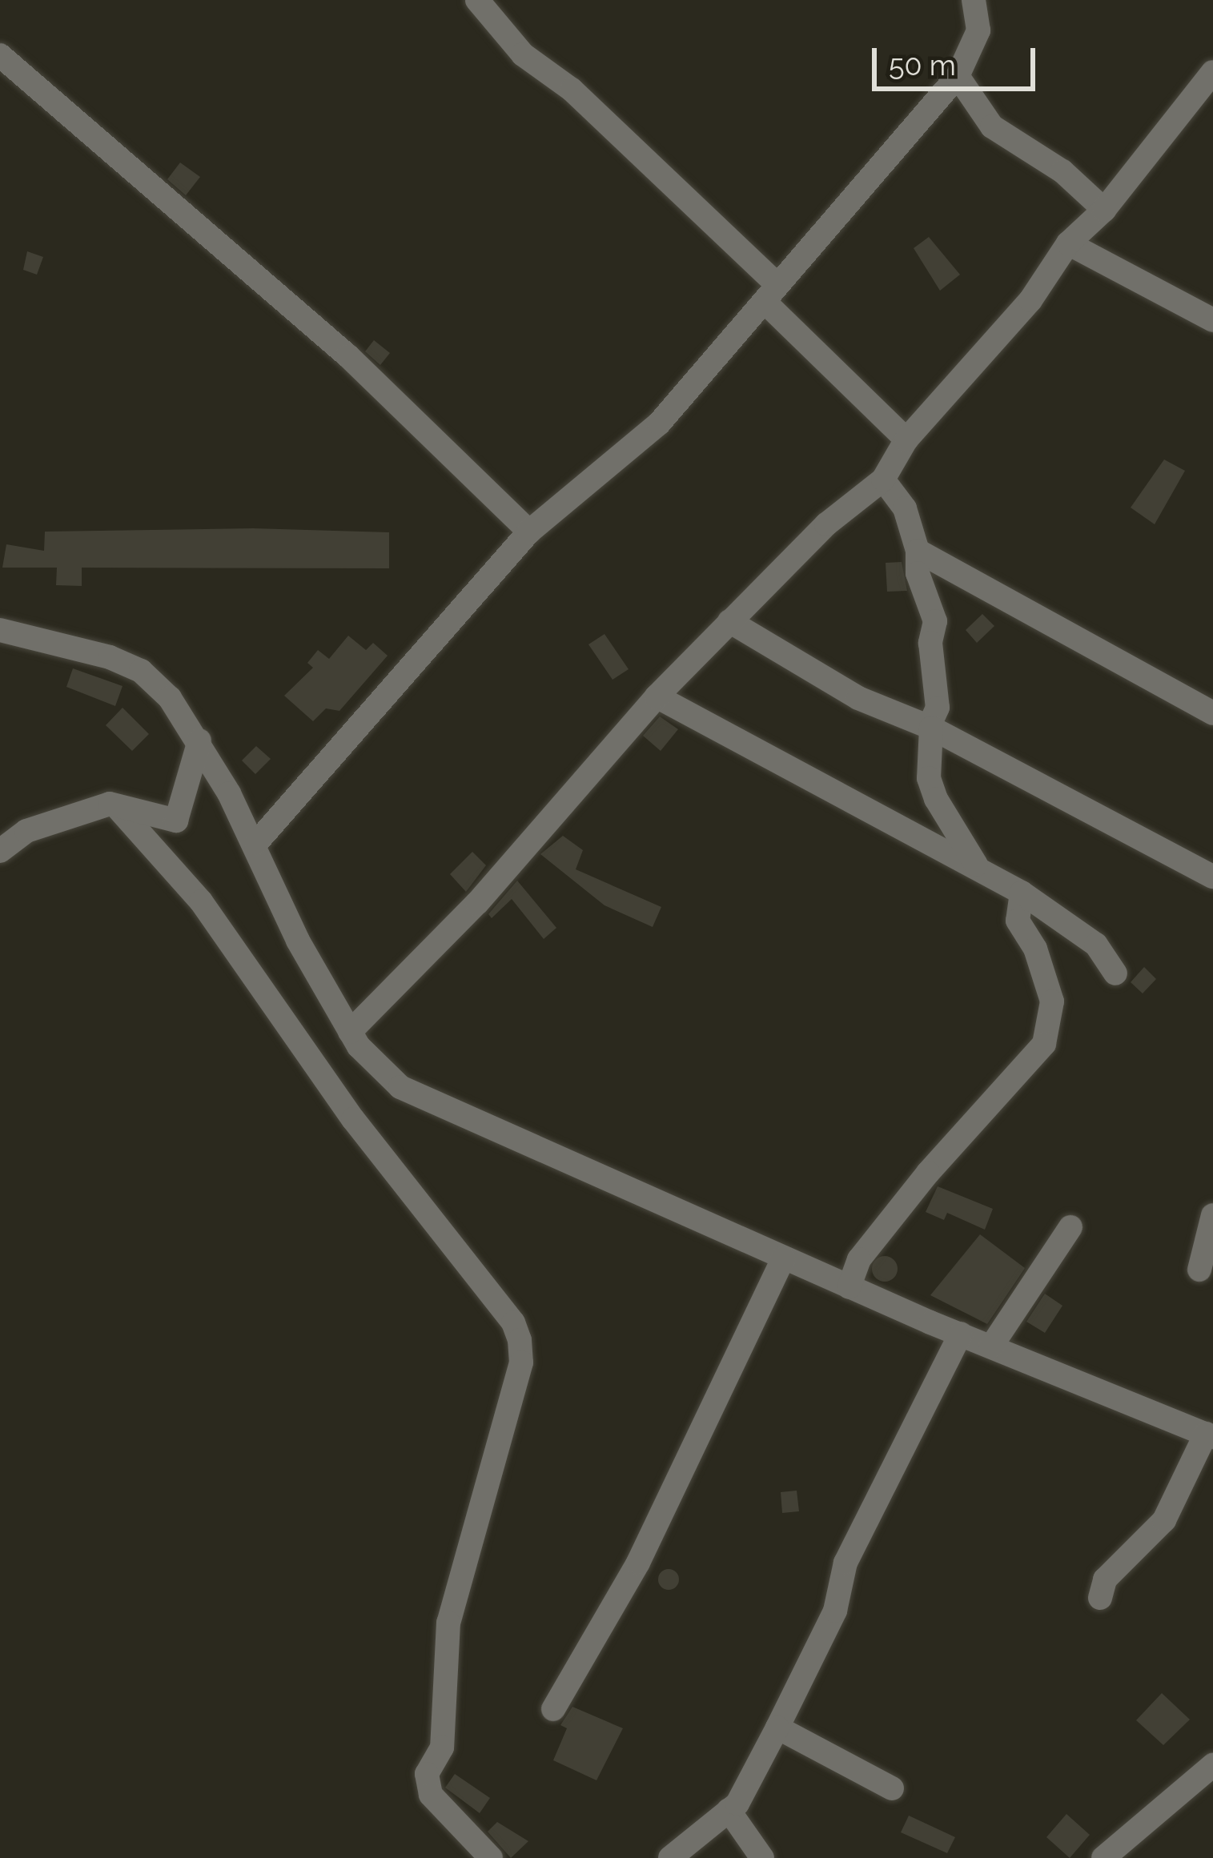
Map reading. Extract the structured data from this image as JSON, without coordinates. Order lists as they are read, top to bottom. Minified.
{"scale_bar":"50 m"}
